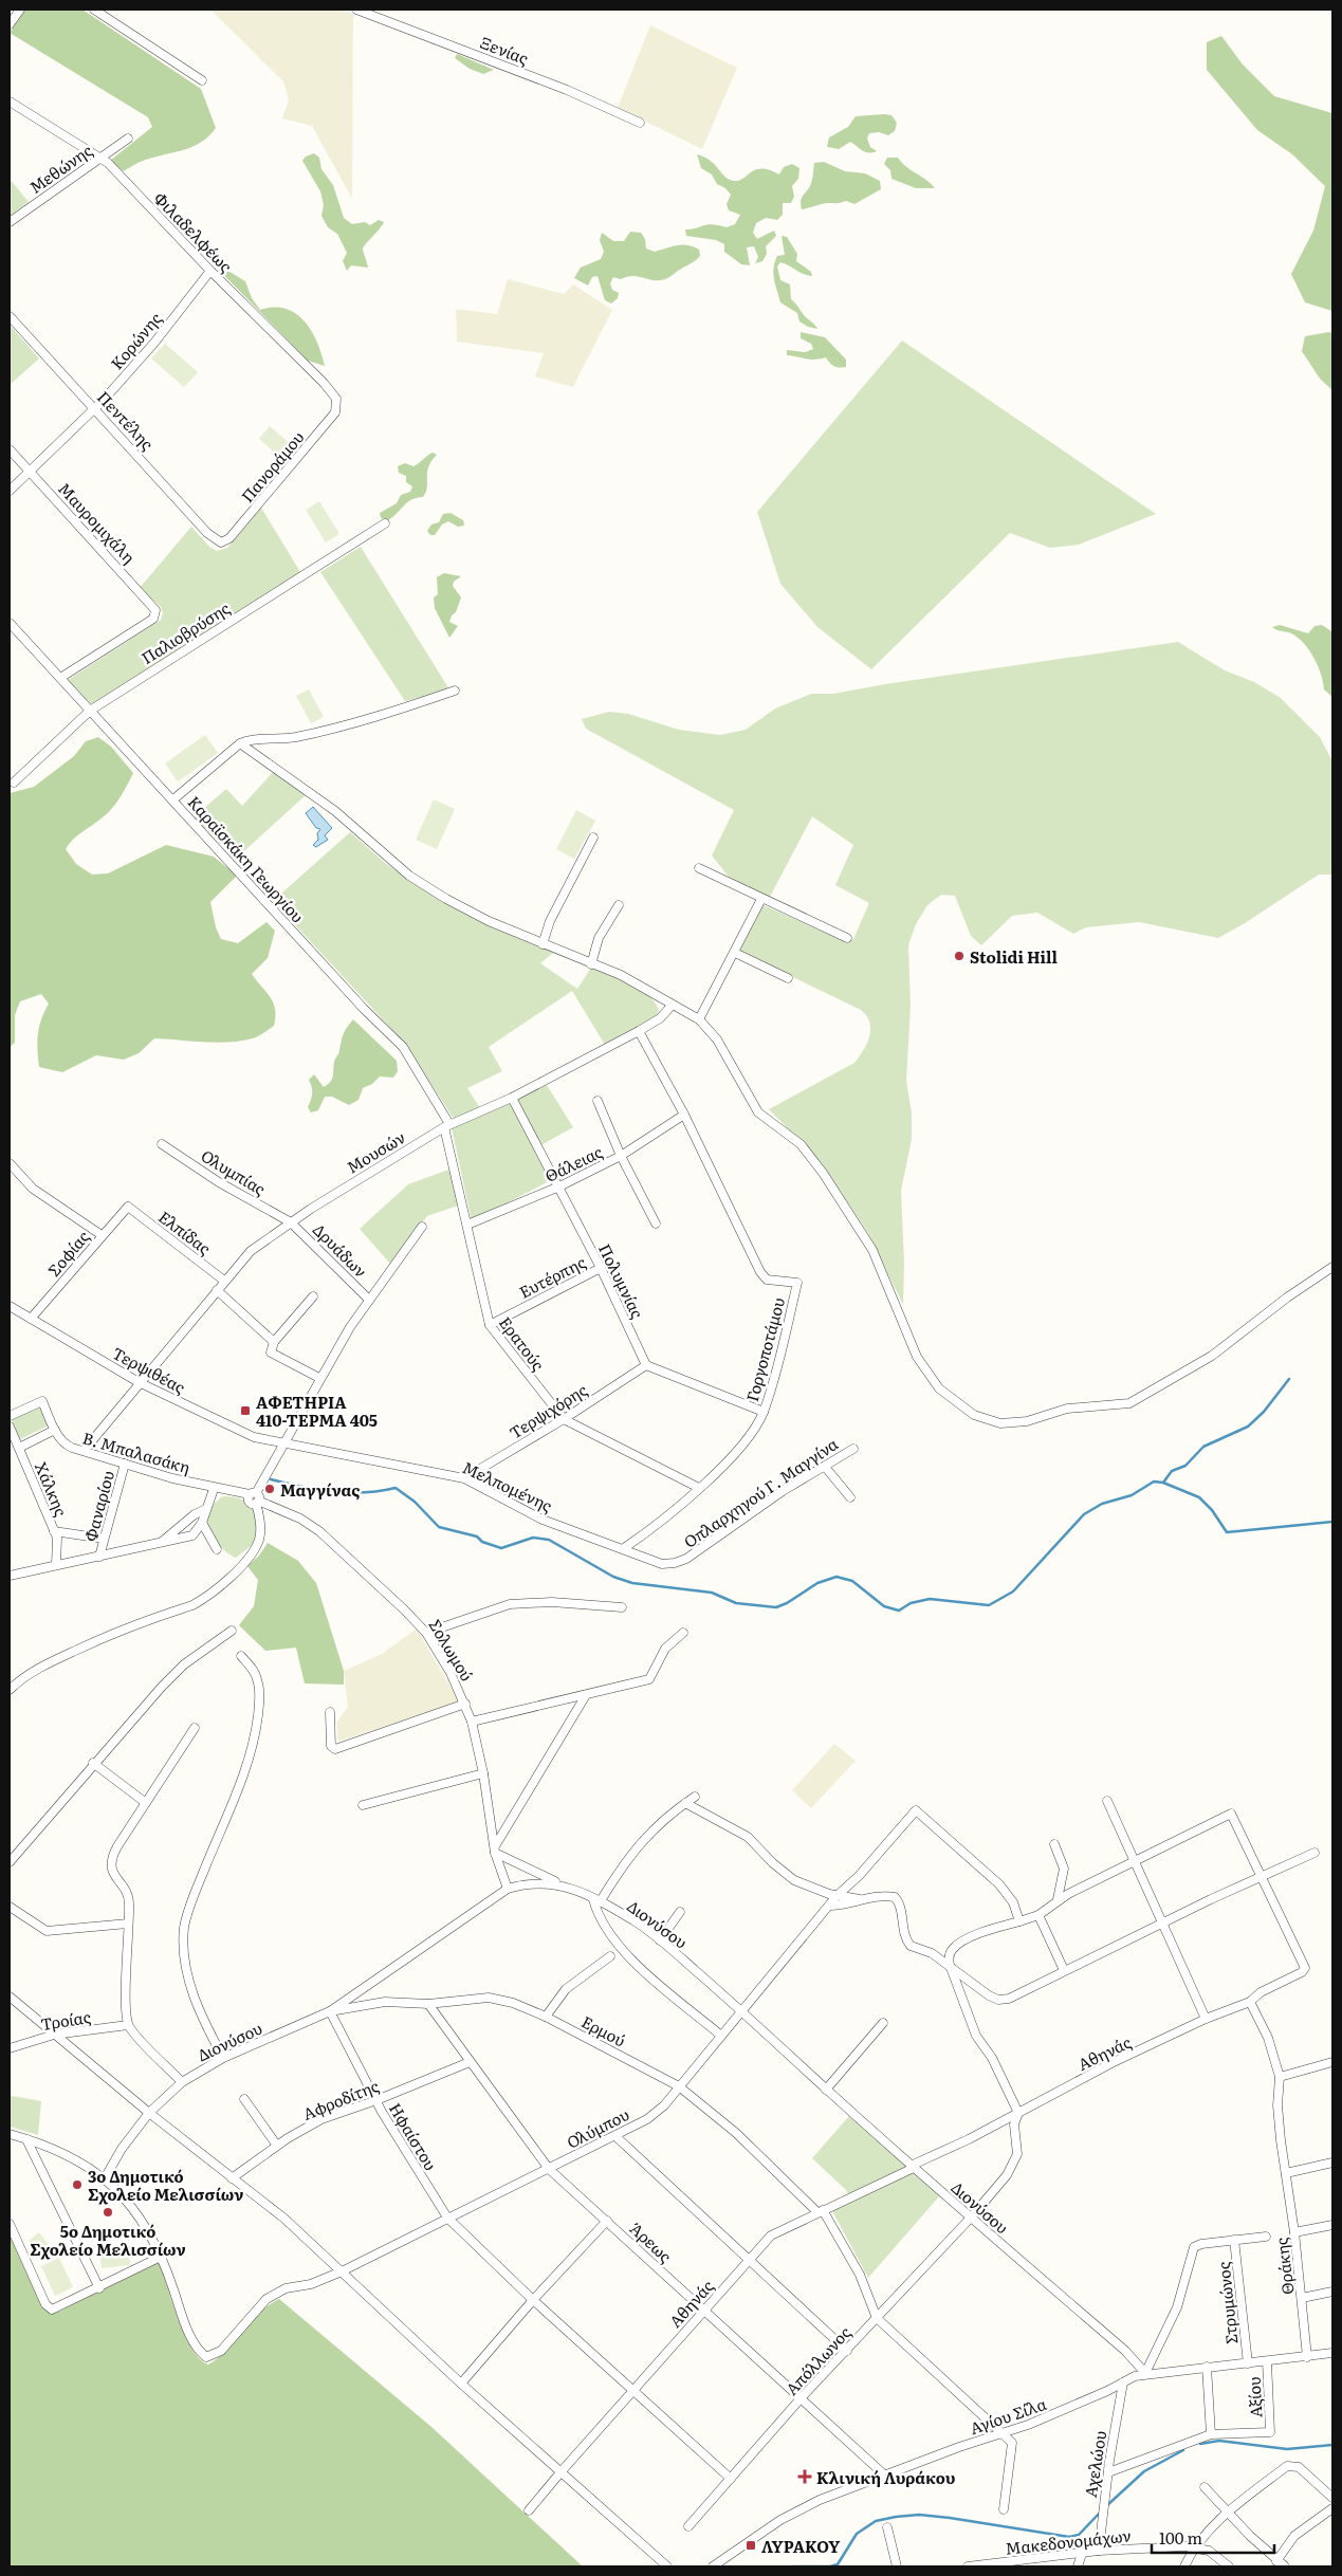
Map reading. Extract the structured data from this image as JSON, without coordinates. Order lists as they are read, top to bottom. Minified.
{"streets":{"street":["Ξενίας","Μεθώνης","Φιλαδελφέως","Κορώνης","Πεντέλης","Πανοράμου","Μαυρομιχάλη","Παλιοβρύσης","Καραϊσκάκη Γεωργίου","Μουσών","Θάλειας","Ολυμπίας","Ελπίδας","Δρυάδων","Σοφίας","Ευτέρπης","Πολυμνίας","Ερατούς","Γοργοποτάμου","Τερψιθέας","Τερψιχόρης","Β. Μπαλασάκη","Μελπομένης","Χάλκης","Οπλαρχηγού Γ. Μαγγίνα","Φαναρίου","Σολωμού","Διονύσου","Τροίας","Ερμού","Αθηνάς","Αφροδίτης","Ολύμπου","Ηφαίστου","Άρεως","Θράκης","Στρυμώνος","Απόλλωνος","Αξίου","Αγίου Σίλα","Αχελώου","Μακεδονομάχων"]},"crossings":[["Μεθώνης","Φιλαδελφέως"],["Φιλαδελφέως","Κορώνης"],["Φιλαδελφέως","Πανοράμου"],["Κορώνης","Πεντέλης"],["Κορώνης","Μαυρομιχάλη"],["Πεντέλης","Πανοράμου"],["Μαυρομιχάλη","Καραϊσκάκη Γεωργίου"],["Παλιοβρύσης","Καραϊσκάκη Γεωργίου"],["Καραϊσκάκη Γεωργίου","Μουσών"],["Καραϊσκάκη Γεωργίου","Ερατούς"],["Μουσών","Ολυμπίας"],["Μουσών","Ελπίδας"],["Μουσών","Δρυάδων"],["Μουσών","Πολυμνίας"],["Μουσών","Ερατούς"],["Μουσών","Γοργοποτάμου"],["Μουσών","Τερψιθέας"],["Μουσών","Β. Μπαλασάκη"],["Θάλειας","Πολυμνίας"],["Θάλειας","Ερατούς"],["Θάλειας","Γοργοποτάμου"],["Ολυμπίας","Δρυάδων"],["Ελπίδας","Σοφίας"],["Σοφίας","Τερψιθέας"],["Ευτέρπης","Πολυμνίας"],["Ευτέρπης","Ερατούς"],["Πολυμνίας","Τερψιχόρης"],["Ερατούς","Γοργοποτάμου"],["Ερατούς","Τερψιχόρης"],["Γοργοποτάμου","Μελπομένης"],["Γοργοποτάμου","Οπλαρχηγού Γ. Μαγγίνα"],["Τερψιθέας","Μελπομένης"],["Τερψιχόρης","Μελπομένης"],["Β. Μπαλασάκη","Φαναρίου"],["Β. Μπαλασάκη","Σολωμού"],["Μελπομένης","Οπλαρχηγού Γ. Μαγγίνα"],["Σολωμού","Διονύσου"],["Διονύσου","Ερμού"],["Διονύσου","Αθηνάς"],["Διονύσου","Ολύμπου"],["Διονύσου","Ηφαίστου"],["Διονύσου","Απόλλωνος"],["Διονύσου","Αγίου Σίλα"],["Ερμού","Αθηνάς"],["Ερμού","Ολύμπου"],["Ερμού","Ηφαίστου"],["Ερμού","Άρεως"],["Ερμού","Απόλλωνος"],["Αθηνάς","Ηφαίστου"],["Αθηνάς","Άρεως"],["Αθηνάς","Θράκης"],["Αθηνάς","Απόλλωνος"],["Αφροδίτης","Ηφαίστου"],["Αφροδίτης","Άρεως"],["Ολύμπου","Ηφαίστου"],["Ολύμπου","Άρεως"],["Ηφαίστου","Απόλλωνος"],["Άρεως","Απόλλωνος"],["Άρεως","Αγίου Σίλα"],["Θράκης","Αγίου Σίλα"],["Στρυμώνος","Αγίου Σίλα"],["Αξίου","Αγίου Σίλα"],["Αγίου Σίλα","Αχελώου"],["Αχελώου","Μακεδονομάχων"]],"places":{"other":["Stolidi Hill","Μαγγίνας","3ο Δημοτικό Σχολείο Μελισσίων","5ο Δημοτικό Σχολείο Μελισσίων"],"transit":["ΑΦΕΤΗΡΙΑ 410-ΤΕΡΜΑ 405","ΛΥΡΑΚΟΥ"],"health":["Κλινική Λυράκου"]},"scale_bar":"100 m"}
